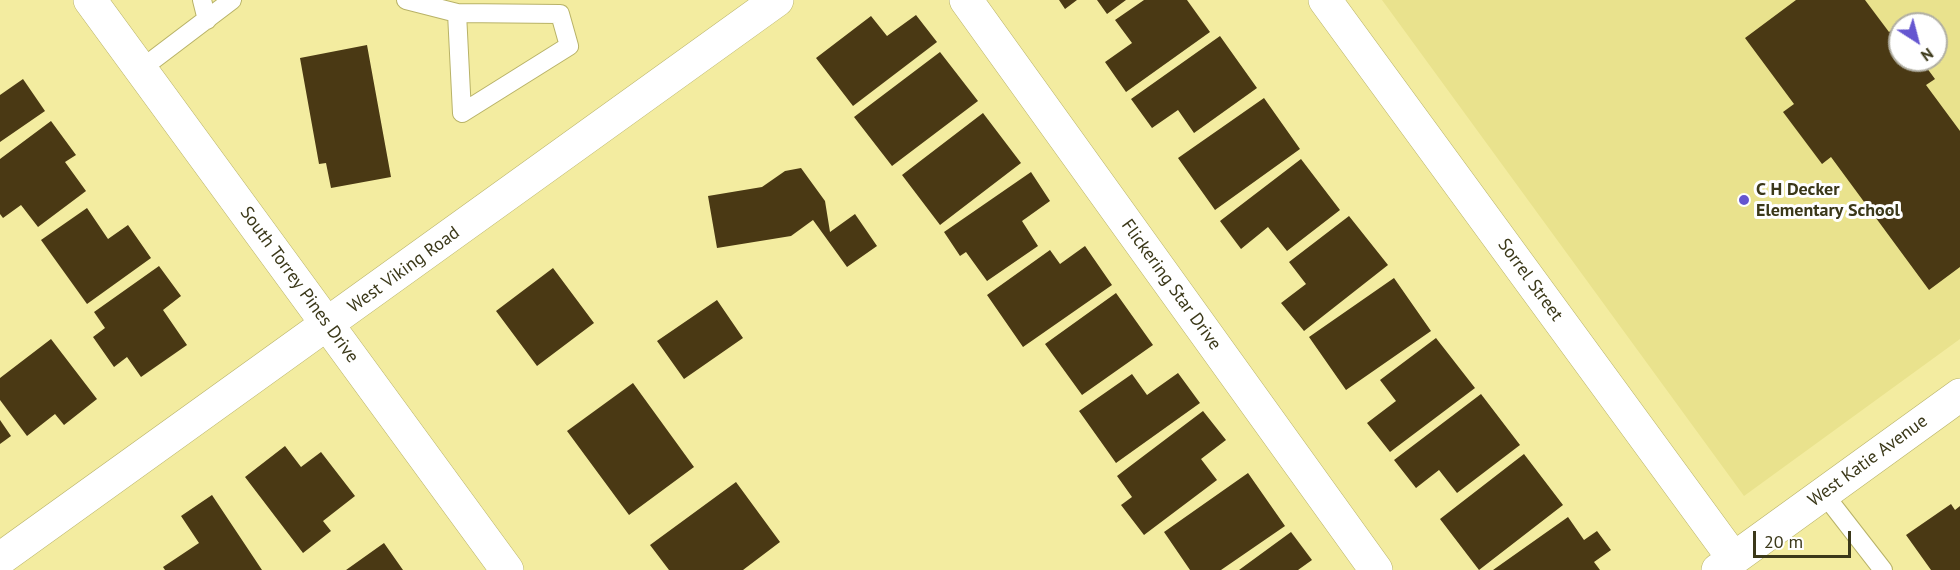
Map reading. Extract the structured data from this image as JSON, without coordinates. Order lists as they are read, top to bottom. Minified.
{"streets":{"street":["West Viking Road","Sorrel Street","South Torrey Pines Drive","Flickering Star Drive","West Katie Avenue"]},"crossings":[["West Viking Road","South Torrey Pines Drive"],["Sorrel Street","West Katie Avenue"]],"places":["C H Decker Elementary School"],"scale_bar":"20 m","north":"bottom right"}
